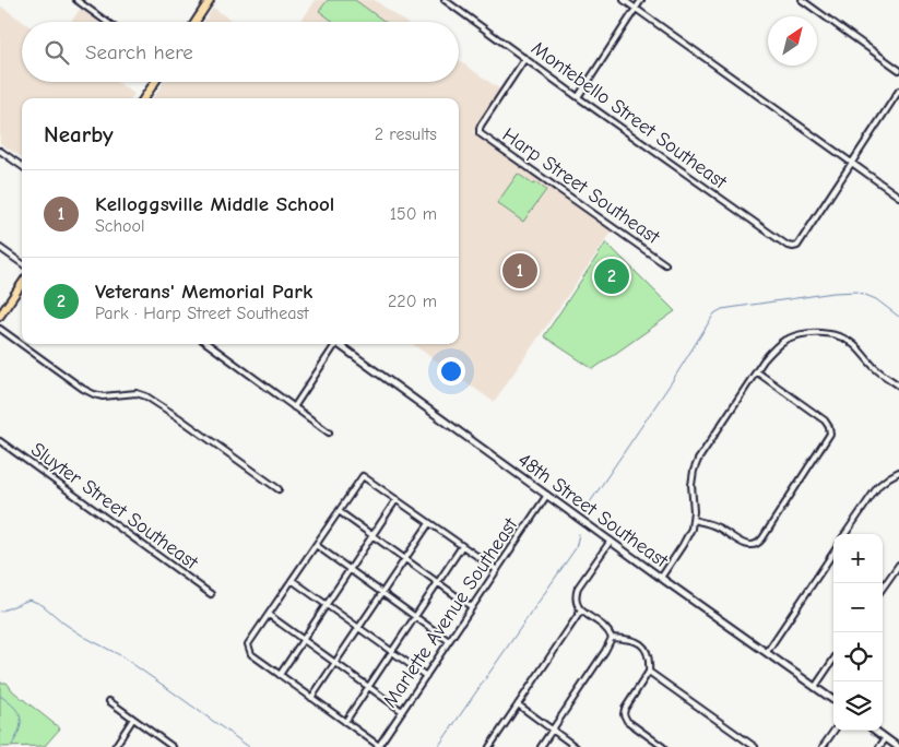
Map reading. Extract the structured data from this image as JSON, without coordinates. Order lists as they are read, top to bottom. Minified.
{"streets":{"street":["Montebello Street Southeast","Harp Street Southeast","Sluyter Street Southeast","48th Street Southeast","Marlette Avenue Southeast"]},"crossings":[["Montebello Street Southeast","Harp Street Southeast"],["48th Street Southeast","Marlette Avenue Southeast"]],"north":"top right","page":{"search":"Search here","heading":["Nearby","2 results"],"list":[{"mark":"1","name":"Kelloggsville Middle School","note":"School","value":"150 m"},{"mark":"2","name":"Veterans' Memorial Park","note":"Park · Harp Street Southeast","value":"220 m"}],"pins":["1","2"],"map_buttons":["+","−"]}}
